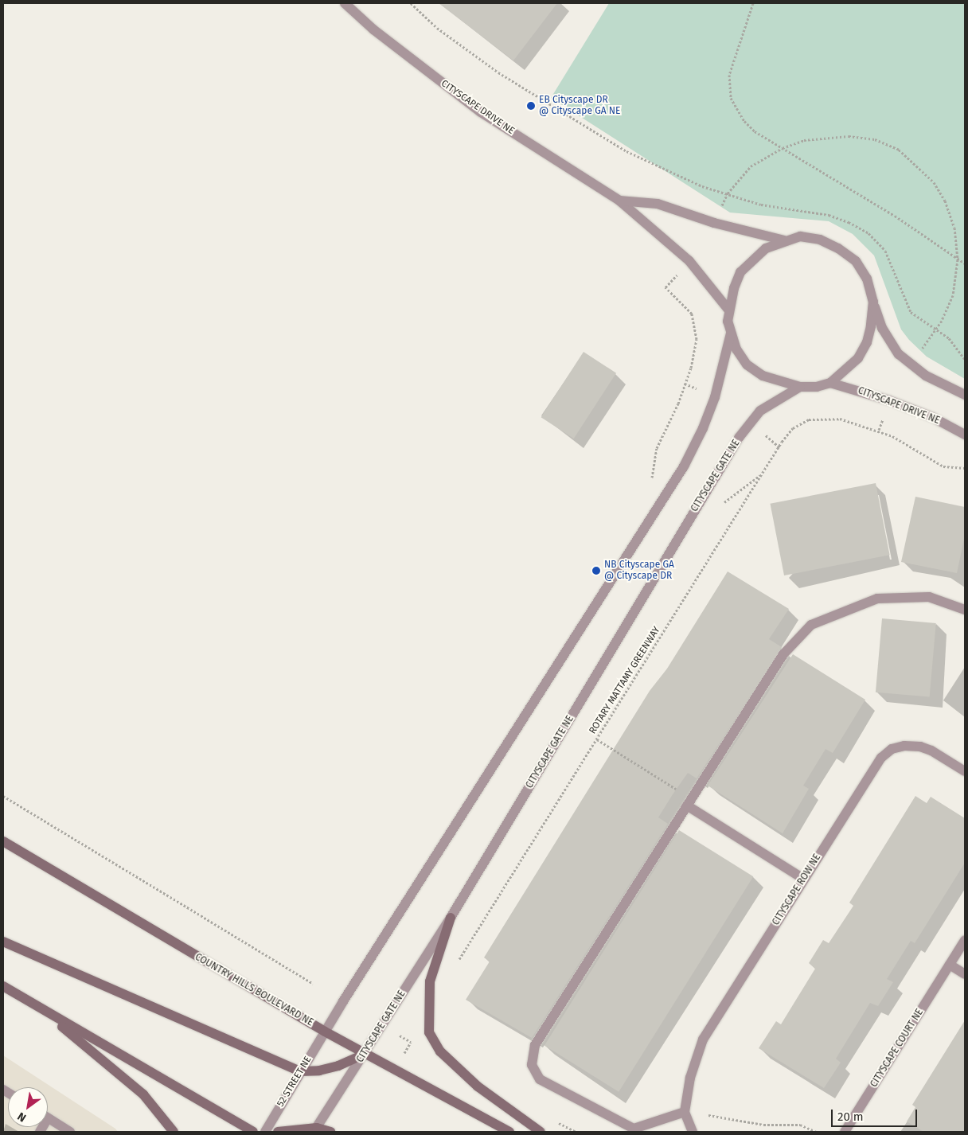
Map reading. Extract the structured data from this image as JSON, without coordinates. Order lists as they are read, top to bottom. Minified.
{"streets":{"main road":["COUNTRY HILLS BOULEVARD NE"],"street":["CITYSCAPE DRIVE NE","CITYSCAPE GATE NE","CITYSCAPE ROW NE","CITYSCAPE COURT NE","52 STREET NE"],"path":["ROTARY MATTAMY GREENWAY"]},"crossings":[["CITYSCAPE GATE NE","COUNTRY HILLS BOULEVARD NE"],["COUNTRY HILLS BOULEVARD NE","52 STREET NE"]],"places":["EB Cityscape DR @ Cityscape GA NE","NB Cityscape GA @ Cityscape DR"],"scale_bar":"20 m","north":"bottom left"}
